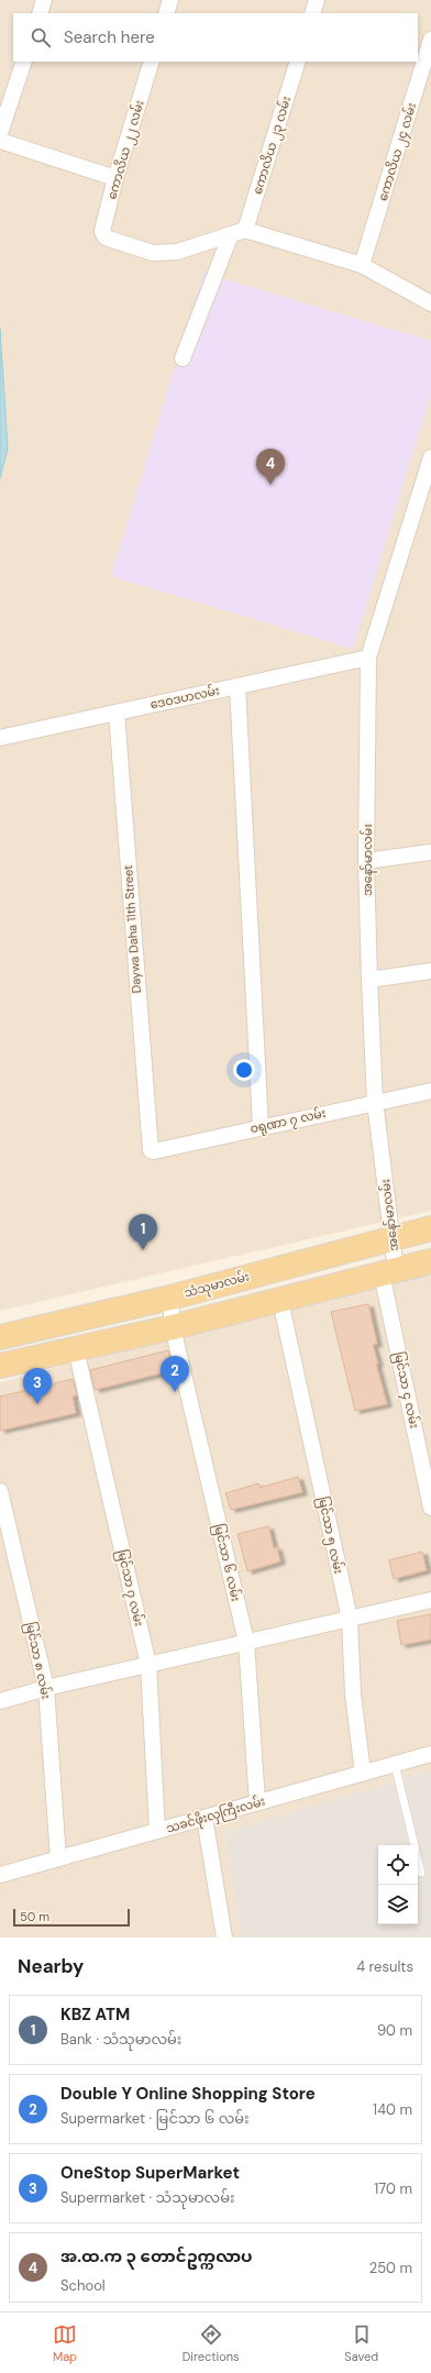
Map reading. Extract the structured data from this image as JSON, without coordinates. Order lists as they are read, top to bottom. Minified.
{"streets":{"main road":["သံသုမာလမ်း"],"street":["ကောလိယ ၂၃ လမ်း","ကောလိယ ၂၂ လမ်း","ကောလိယ ၂၄ လမ်း","ဒေဝဒဟလမ်း","အနော်မာလမ်း","Daywa Daha 11th Street","၀ရုဏာ ၇ လမ်း","မြင်သာ ၄ လမ်း","မြင်သာ ၅ လမ်း","မြင်သာ ၆ လမ်း","မြင်သာ ၇ လမ်း","မြင်သာ ၈ လမ်း","သခင်ဖိုးလှကြီးလမ်း"]},"crossings":[["ကောလိယ ၂၃ လမ်း","ကောလိယ ၂၂ လမ်း"],["ဒေဝဒဟလမ်း","အနော်မာလမ်း"],["ဒေဝဒဟလမ်း","Daywa Daha 11th Street"],["အနော်မာလမ်း","၀ရုဏာ ၇ လမ်း"],["အနော်မာလမ်း","သံသုမာလမ်း"],["အနော်မာလမ်း","မြင်သာ ၄ လမ်း"],["Daywa Daha 11th Street","၀ရုဏာ ၇ လမ်း"],["သံသုမာလမ်း","မြင်သာ ၆ လမ်း"],["မြင်သာ ၅ လမ်း","သခင်ဖိုးလှကြီးလမ်း"],["မြင်သာ ၆ လမ်း","သခင်ဖိုးလှကြီးလမ်း"],["မြင်သာ ၇ လမ်း","သခင်ဖိုးလှကြီးလမ်း"],["မြင်သာ ၈ လမ်း","သခင်ဖိုးလှကြီးလမ်း"]],"scale_bar":"50 m","page":{"search":"Search here","pins":["4","1","2","3"],"scale":"50 m","heading":["Nearby","4 results"],"list":[{"mark":"1","name":"KBZ ATM","note":"Bank · သံသုမာလမ်း","value":"90 m"},{"mark":"2","name":"Double Y Online Shopping Store","note":"Supermarket · မြင်သာ ၆ လမ်း","value":"140 m"},{"mark":"3","name":"OneStop SuperMarket","note":"Supermarket · သံသုမာလမ်း","value":"170 m"},{"mark":"4","name":"အ.ထ.က ၃ တောင်ဥက္ကလာပ","note":"School","value":"250 m"}],"nav":["Map","Directions","Saved"]}}
